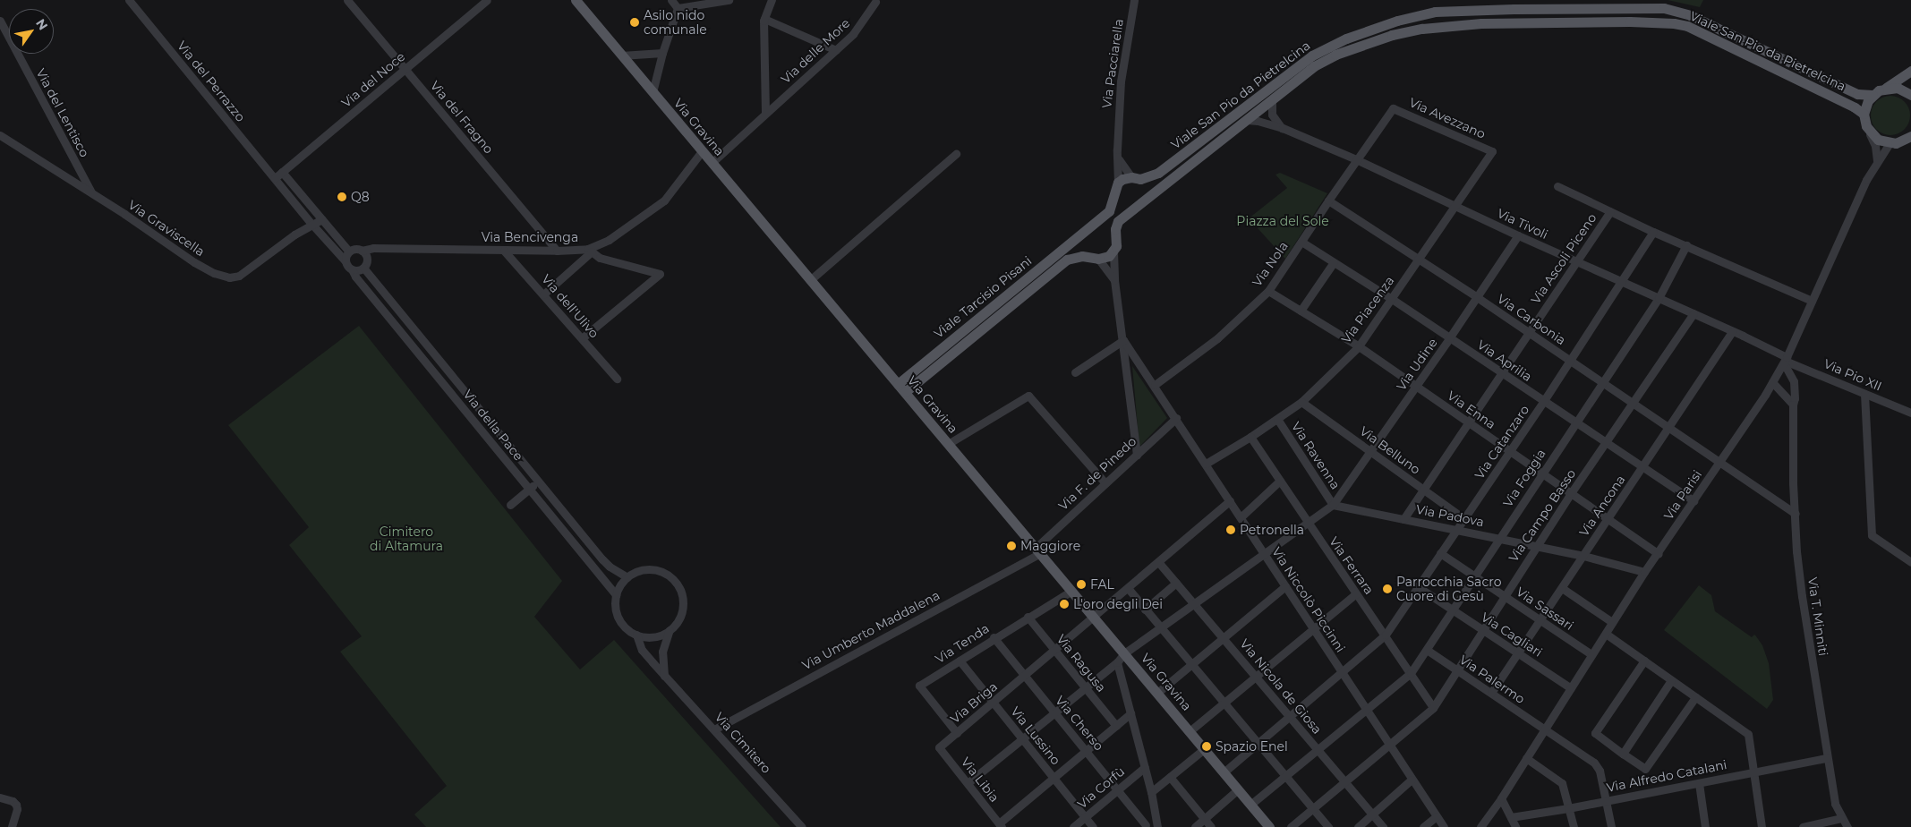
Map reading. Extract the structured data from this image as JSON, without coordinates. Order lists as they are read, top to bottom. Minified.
{"streets":{"main road":["Viale San Pio da Pietrelcina","Via Gravina","Viale Tarcisio Pisani"],"street":["Via delle More","Via Pacciarella","Via del Noce","Via del Perrazzo","Via del Lentisco","Via del Fragno","Via Avezzano","Via Tivoli","Via Graviscella","Via Bencivenga","Via Ascoli Piceno","Via Nola","Via dell'Ulivo","Via Piacenza","Via Carbonia","Via Aprilia","Via Udine","Via Pio XII","Via Enna","Via della Pace","Via Catanzaro","Via Belluno","Via Ravenna","Via F. de Pinedo","Via Foggia","Via Parisi","Via Ancona","Via Padova","Via Campo Basso","Via Ferrara","Via Niccolò Piccinni","Via Sassari","Via T. Minniti","Via Umberto Maddalena","Via Cagliari","Via Tenda","Via Ragusa","Via Palermo","Via Nicola de Giosa","Via Briga","Via Cherso","Via Lussino","Via Cimitero","Via Alfredo Catalani","Via Libia","Via Corfù"]},"crossings":[["Via delle More","Via Gravina"],["Viale San Pio da Pietrelcina","Via Pacciarella"],["Viale San Pio da Pietrelcina","Via Tivoli"],["Viale San Pio da Pietrelcina","Viale Tarcisio Pisani"],["Via Pacciarella","Viale Tarcisio Pisani"],["Via del Noce","Via del Perrazzo"],["Via del Noce","Via del Fragno"],["Via del Lentisco","Via Graviscella"],["Via del Fragno","Via Bencivenga"],["Via Avezzano","Via Nola"],["Via Avezzano","Via Piacenza"],["Via Gravina","Via Bencivenga"],["Via Gravina","Viale Tarcisio Pisani"],["Via Gravina","Via Catanzaro"],["Via Gravina","Via F. de Pinedo"],["Via Gravina","Via Foggia"],["Via Gravina","Via Umberto Maddalena"],["Via Gravina","Via Tenda"],["Via Gravina","Via Briga"],["Via Tivoli","Via Ascoli Piceno"],["Via Tivoli","Via Nola"],["Via Tivoli","Via Piacenza"],["Via Tivoli","Via Udine"],["Via Tivoli","Via Pio XII"],["Via Tivoli","Via Catanzaro"],["Via Tivoli","Via Foggia"],["Via Tivoli","Via Parisi"],["Via Tivoli","Via Ancona"],["Via Tivoli","Via Campo Basso"],["Via Tivoli","Via T. Minniti"],["Via Bencivenga","Via dell'Ulivo"],["Via Bencivenga","Via della Pace"],["Via Ascoli Piceno","Via Carbonia"],["Via Ascoli Piceno","Via Aprilia"],["Via Ascoli Piceno","Via Enna"],["Via Ascoli Piceno","Via Belluno"],["Via Ascoli Piceno","Via Padova"],["Via Nola","Via Carbonia"],["Via Nola","Via Aprilia"],["Via Nola","Via Enna"],["Via Nola","Via Niccolò Piccinni"],["Via Piacenza","Via Carbonia"],["Via Piacenza","Via Aprilia"],["Via Piacenza","Via Enna"],["Via Piacenza","Via Belluno"],["Via Piacenza","Via Ravenna"],["Via Piacenza","Via Ferrara"],["Via Piacenza","Via Niccolò Piccinni"],["Via Carbonia","Via Udine"],["Via Carbonia","Via Catanzaro"],["Via Carbonia","Via Foggia"],["Via Carbonia","Via Parisi"],["Via Carbonia","Via Ancona"],["Via Carbonia","Via Campo Basso"],["Via Carbonia","Via T. Minniti"],["Via Aprilia","Via Udine"],["Via Aprilia","Via Catanzaro"],["Via Aprilia","Via Foggia"],["Via Aprilia","Via Parisi"],["Via Aprilia","Via Ancona"],["Via Aprilia","Via Campo Basso"],["Via Udine","Via Enna"],["Via Udine","Via Belluno"],["Via Udine","Via Ravenna"],["Via Udine","Via Padova"],["Via Pio XII","Via Parisi"],["Via Pio XII","Via T. Minniti"],["Via Enna","Via Catanzaro"],["Via Enna","Via Foggia"],["Via Enna","Via Parisi"],["Via Enna","Via Ancona"],["Via Enna","Via Campo Basso"],["Via della Pace","Via Cimitero"],["Via Catanzaro","Via Belluno"],["Via Catanzaro","Via Padova"],["Via Catanzaro","Via Ferrara"],["Via Catanzaro","Via Niccolò Piccinni"],["Via Catanzaro","Via Sassari"],["Via Catanzaro","Via Cagliari"],["Via Catanzaro","Via Nicola de Giosa"],["Via Ravenna","Via Padova"],["Via F. de Pinedo","Via Niccolò Piccinni"],["Via F. de Pinedo","Via Umberto Maddalena"],["Via Foggia","Via Padova"],["Via Foggia","Via Ferrara"],["Via Foggia","Via Niccolò Piccinni"],["Via Foggia","Via Sassari"],["Via Foggia","Via Cagliari"],["Via Foggia","Via Palermo"],["Via Foggia","Via Nicola de Giosa"],["Via Parisi","Via Padova"],["Via Parisi","Via Sassari"],["Via Parisi","Via T. Minniti"],["Via Parisi","Via Cagliari"],["Via Parisi","Via Palermo"],["Via Ancona","Via Padova"],["Via Ancona","Via Sassari"],["Via Ancona","Via Cagliari"],["Via Ancona","Via Palermo"],["Via Padova","Via Campo Basso"],["Via Campo Basso","Via Ferrara"],["Via Campo Basso","Via Niccolò Piccinni"],["Via Campo Basso","Via Sassari"],["Via Campo Basso","Via Cagliari"],["Via Campo Basso","Via Palermo"],["Via Campo Basso","Via Nicola de Giosa"],["Via Niccolò Piccinni","Via Briga"],["Via T. Minniti","Via Alfredo Catalani"],["Via Umberto Maddalena","Via Cimitero"],["Via Tenda","Via Ragusa"],["Via Tenda","Via Briga"],["Via Tenda","Via Cherso"],["Via Tenda","Via Lussino"],["Via Ragusa","Via Briga"],["Via Palermo","Via Alfredo Catalani"],["Via Nicola de Giosa","Via Briga"],["Via Briga","Via Cherso"],["Via Briga","Via Lussino"],["Via Briga","Via Libia"],["Via Cherso","Via Corfù"],["Via Lussino","Via Corfù"]],"parks":["Piazza del Sole","Cimitero di Altamura"],"places":["Asilo nido comunale","Q8","Petronella","Maggiore","FAL","Parrocchia Sacro Cuore di Gesù","L'oro degli Dei","Spazio Enel"],"north":"top right"}
